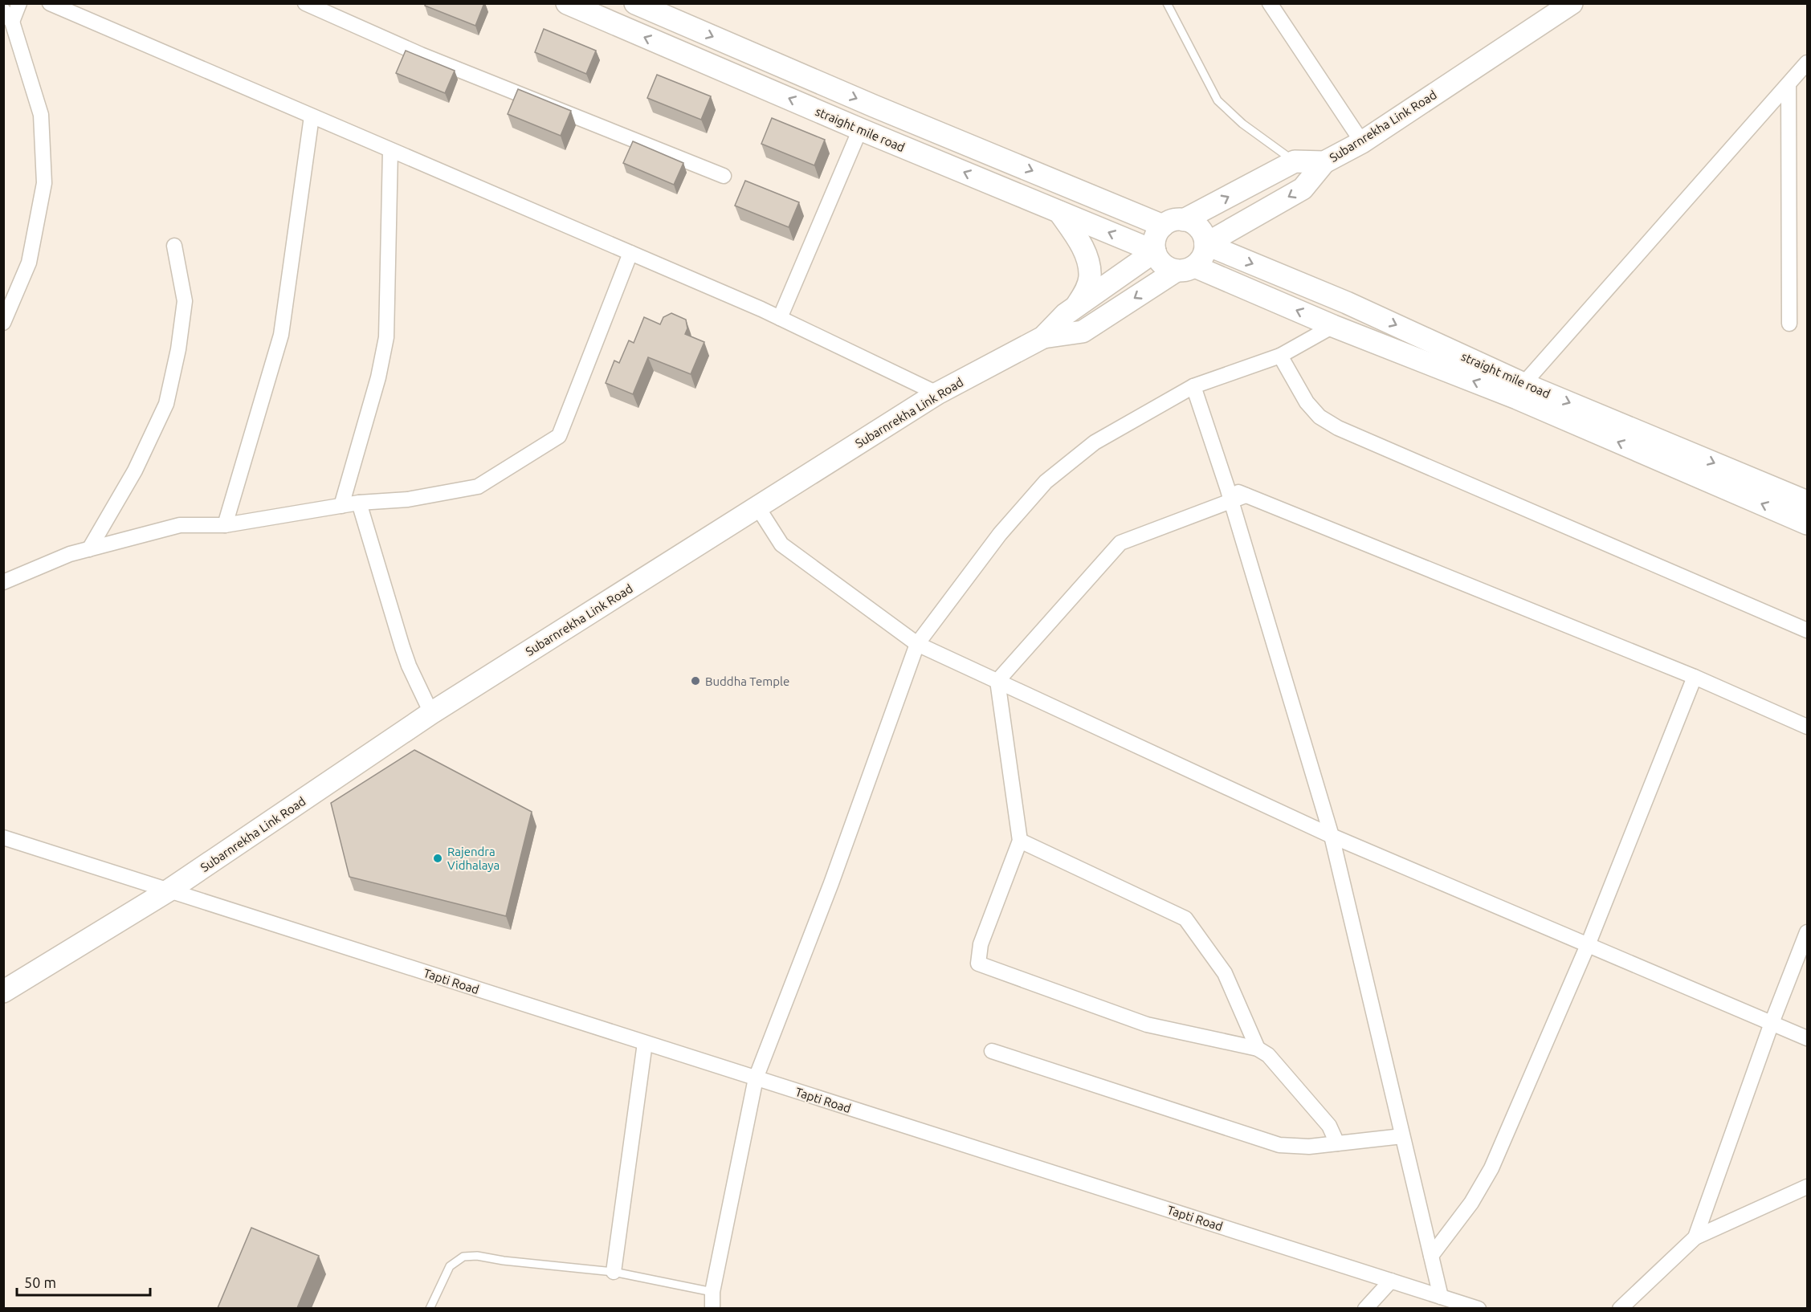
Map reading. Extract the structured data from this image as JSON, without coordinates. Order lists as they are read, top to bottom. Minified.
{"streets":{"street":["Subarnrekha Link Road","straight mile road","Tapti Road"]},"crossings":[["Subarnrekha Link Road","straight mile road"],["Subarnrekha Link Road","Tapti Road"]],"places":["Buddha Temple","Rajendra Vidhalaya"],"scale_bar":"50 m"}
